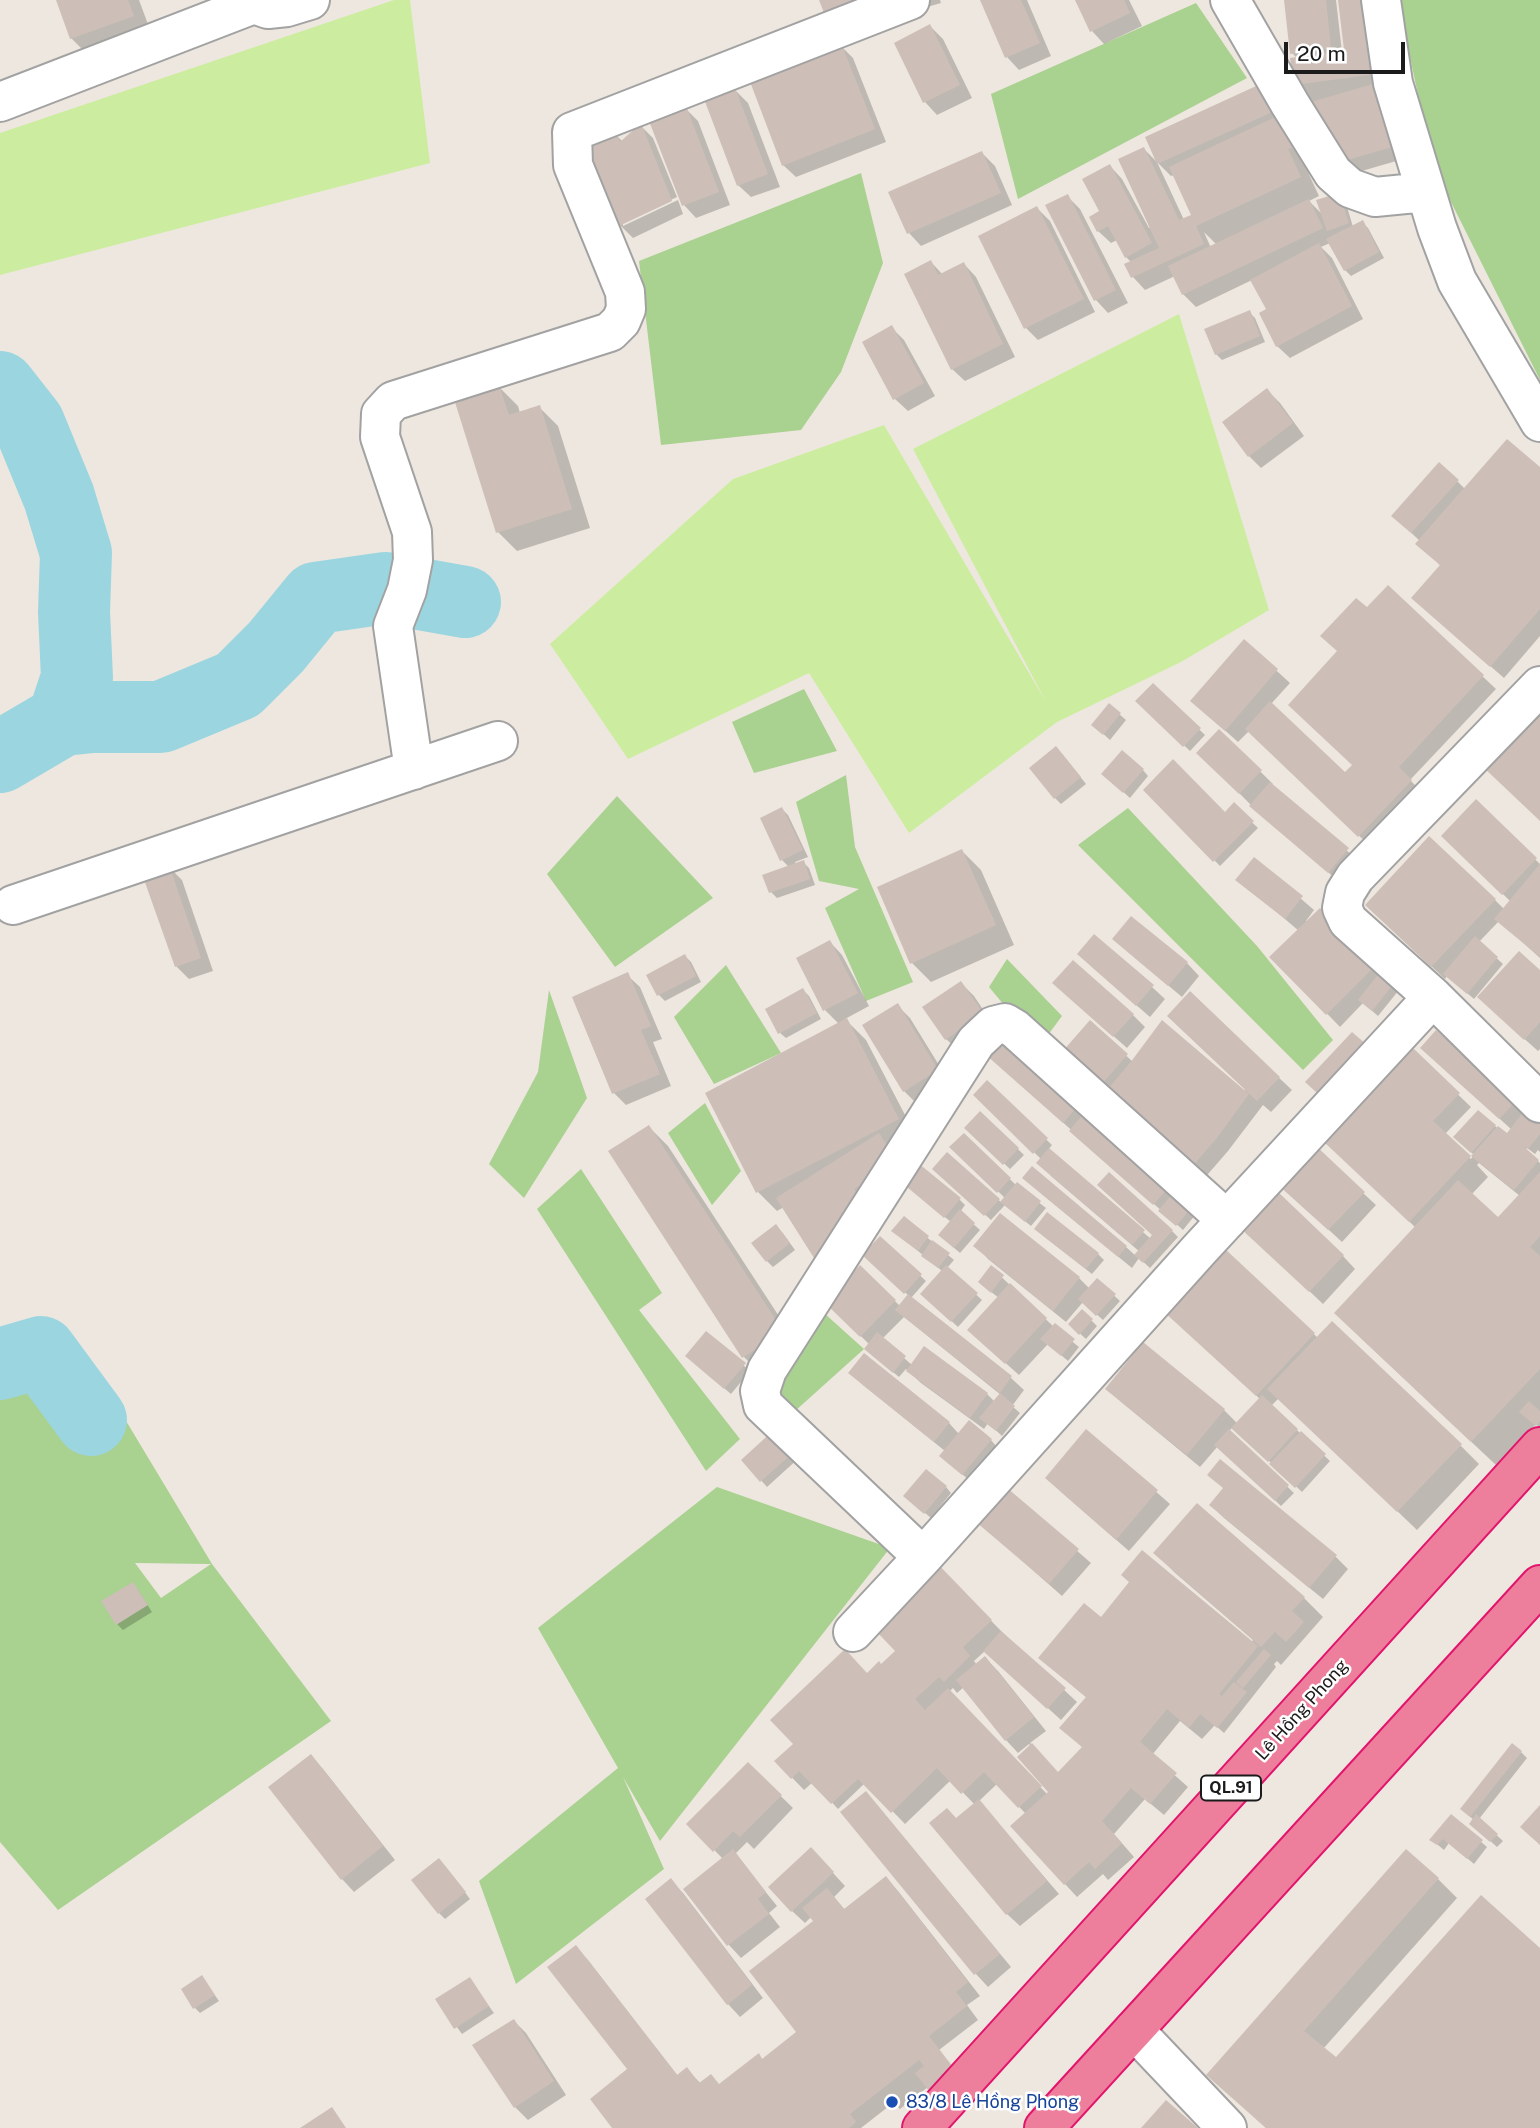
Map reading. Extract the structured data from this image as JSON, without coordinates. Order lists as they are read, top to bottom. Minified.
{"streets":{"highway":["Lê Hồng Phong","QL.91"]},"places":["83/8 Lê Hồng Phong"],"scale_bar":"20 m"}
